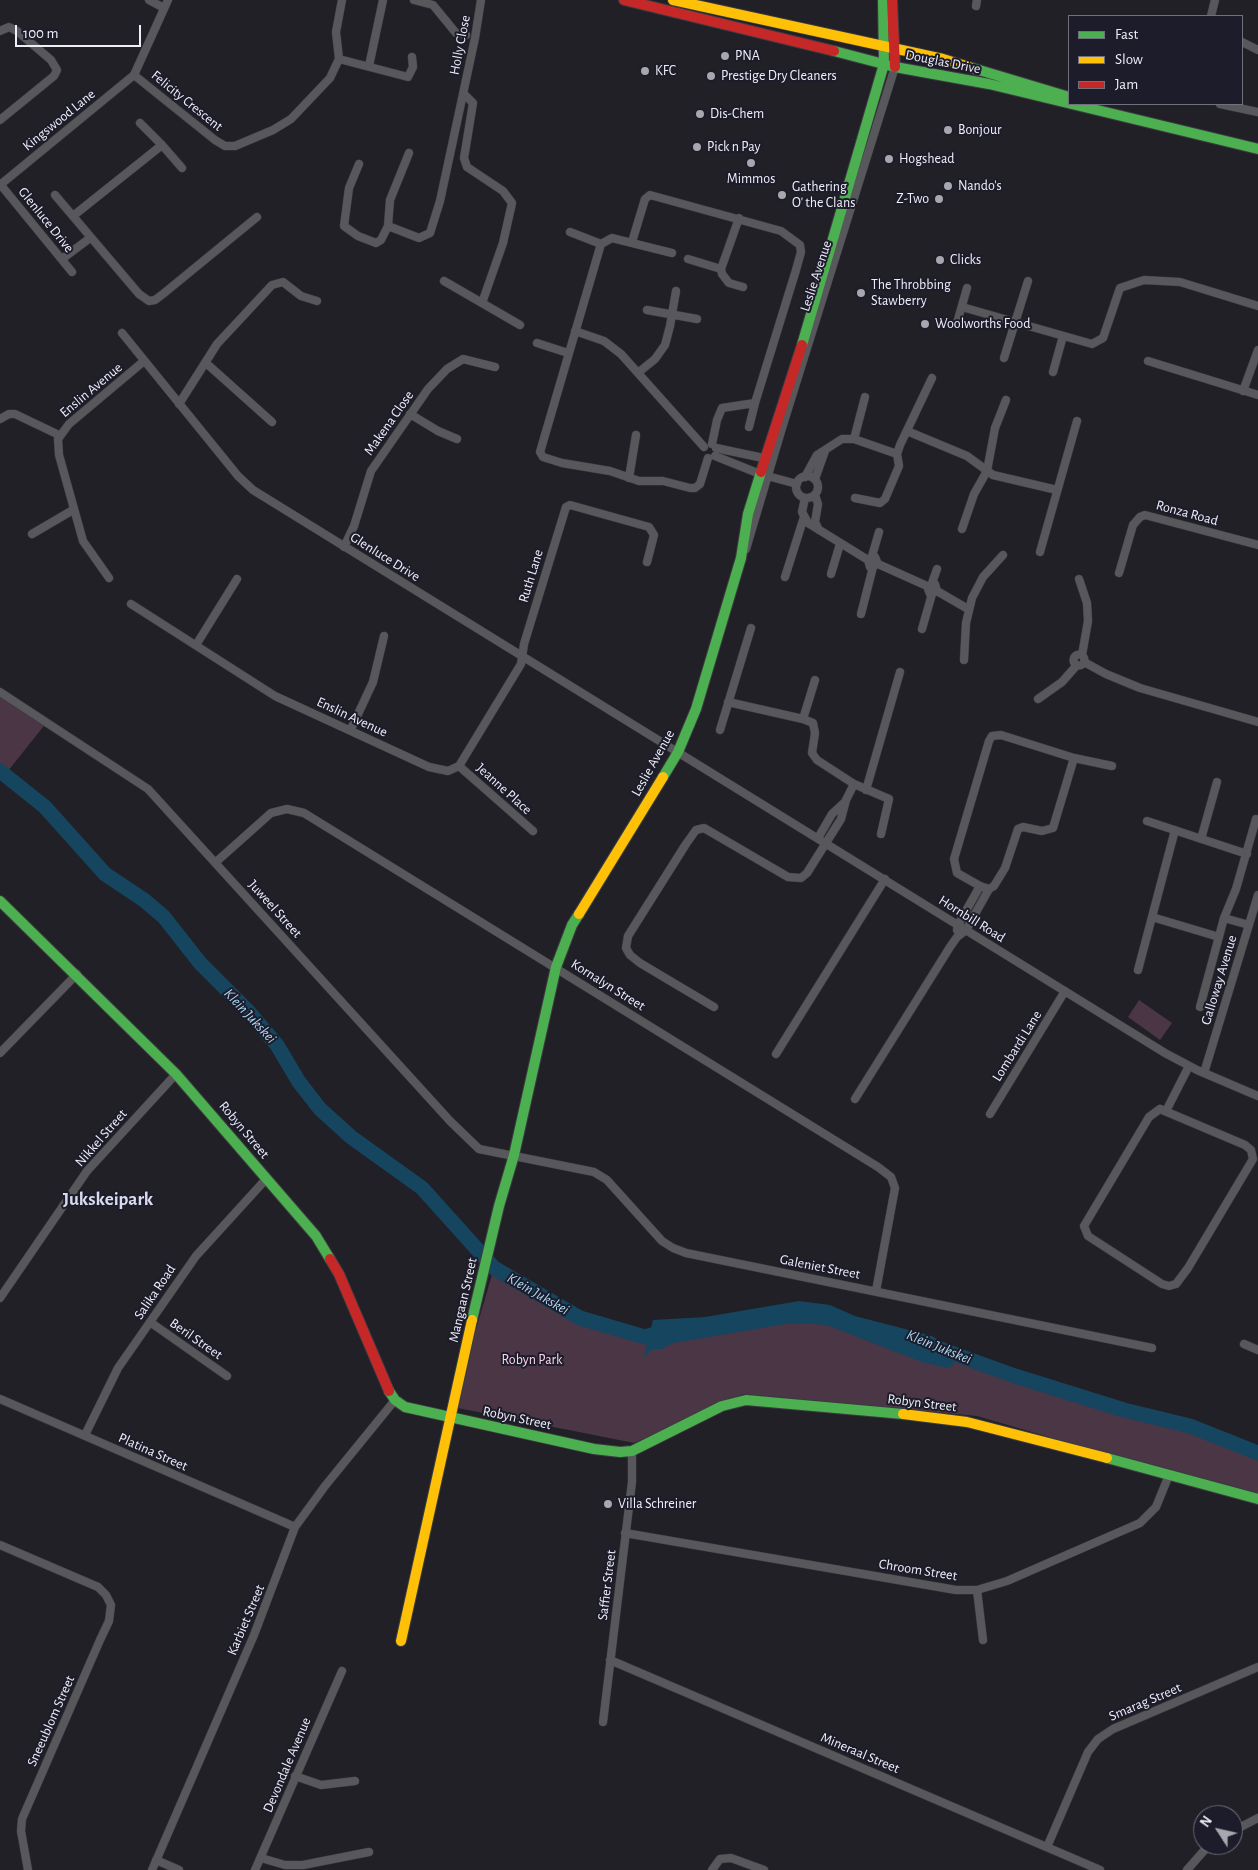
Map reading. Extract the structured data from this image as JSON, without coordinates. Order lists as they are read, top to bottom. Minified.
{"streets":{"street":["Holly Close","Douglas Drive","Felicity Crescent","Kingswood Lane","Glenluce Drive","Leslie Avenue","Enslin Avenue","Makena Close","Ronza Road","Ruth Lane","Jeanne Place","Juweel Street","Hornbill Road","Galloway Avenue","Kornalyn Street","Lombardi Lane","Robyn Street","Nikkel Street","Galeniet Street","Salika Road","Mangaan Street","Beril Street","Platina Street","Chroom Street","Saffier Street","Karbiet Street","Smarag Street","Sneeublom Street","Mineraal Street","Devondale Avenue"]},"crossings":[["Douglas Drive","Leslie Avenue"],["Felicity Crescent","Kingswood Lane"],["Kingswood Lane","Glenluce Drive"],["Glenluce Drive","Leslie Avenue"],["Glenluce Drive","Enslin Avenue"],["Glenluce Drive","Makena Close"],["Glenluce Drive","Ruth Lane"],["Glenluce Drive","Hornbill Road"],["Leslie Avenue","Hornbill Road"],["Leslie Avenue","Kornalyn Street"],["Leslie Avenue","Mangaan Street"],["Enslin Avenue","Jeanne Place"],["Juweel Street","Kornalyn Street"],["Juweel Street","Galeniet Street"],["Juweel Street","Mangaan Street"],["Hornbill Road","Galloway Avenue"],["Hornbill Road","Lombardi Lane"],["Kornalyn Street","Galeniet Street"],["Kornalyn Street","Mangaan Street"],["Robyn Street","Nikkel Street"],["Robyn Street","Salika Road"],["Robyn Street","Mangaan Street"],["Robyn Street","Chroom Street"],["Robyn Street","Saffier Street"],["Robyn Street","Karbiet Street"],["Galeniet Street","Mangaan Street"],["Salika Road","Beril Street"],["Salika Road","Platina Street"],["Platina Street","Karbiet Street"],["Chroom Street","Saffier Street"],["Saffier Street","Mineraal Street"],["Smarag Street","Mineraal Street"]],"districts":["Jukskeipark"],"water":["Klein Jukskei"],"parks":["Robyn Park"],"places":["PNA","KFC","Prestige Dry Cleaners","Dis-Chem","Bonjour","Pick n Pay","Hogshead","Mimmos","Nando's","Gathering O' the Clans","Z-Two","Clicks","The Throbbing Stawberry","Woolworths Food","Villa Schreiner"],"legend":["Fast","Slow","Jam"],"scale_bar":"100 m","north":"top left"}
